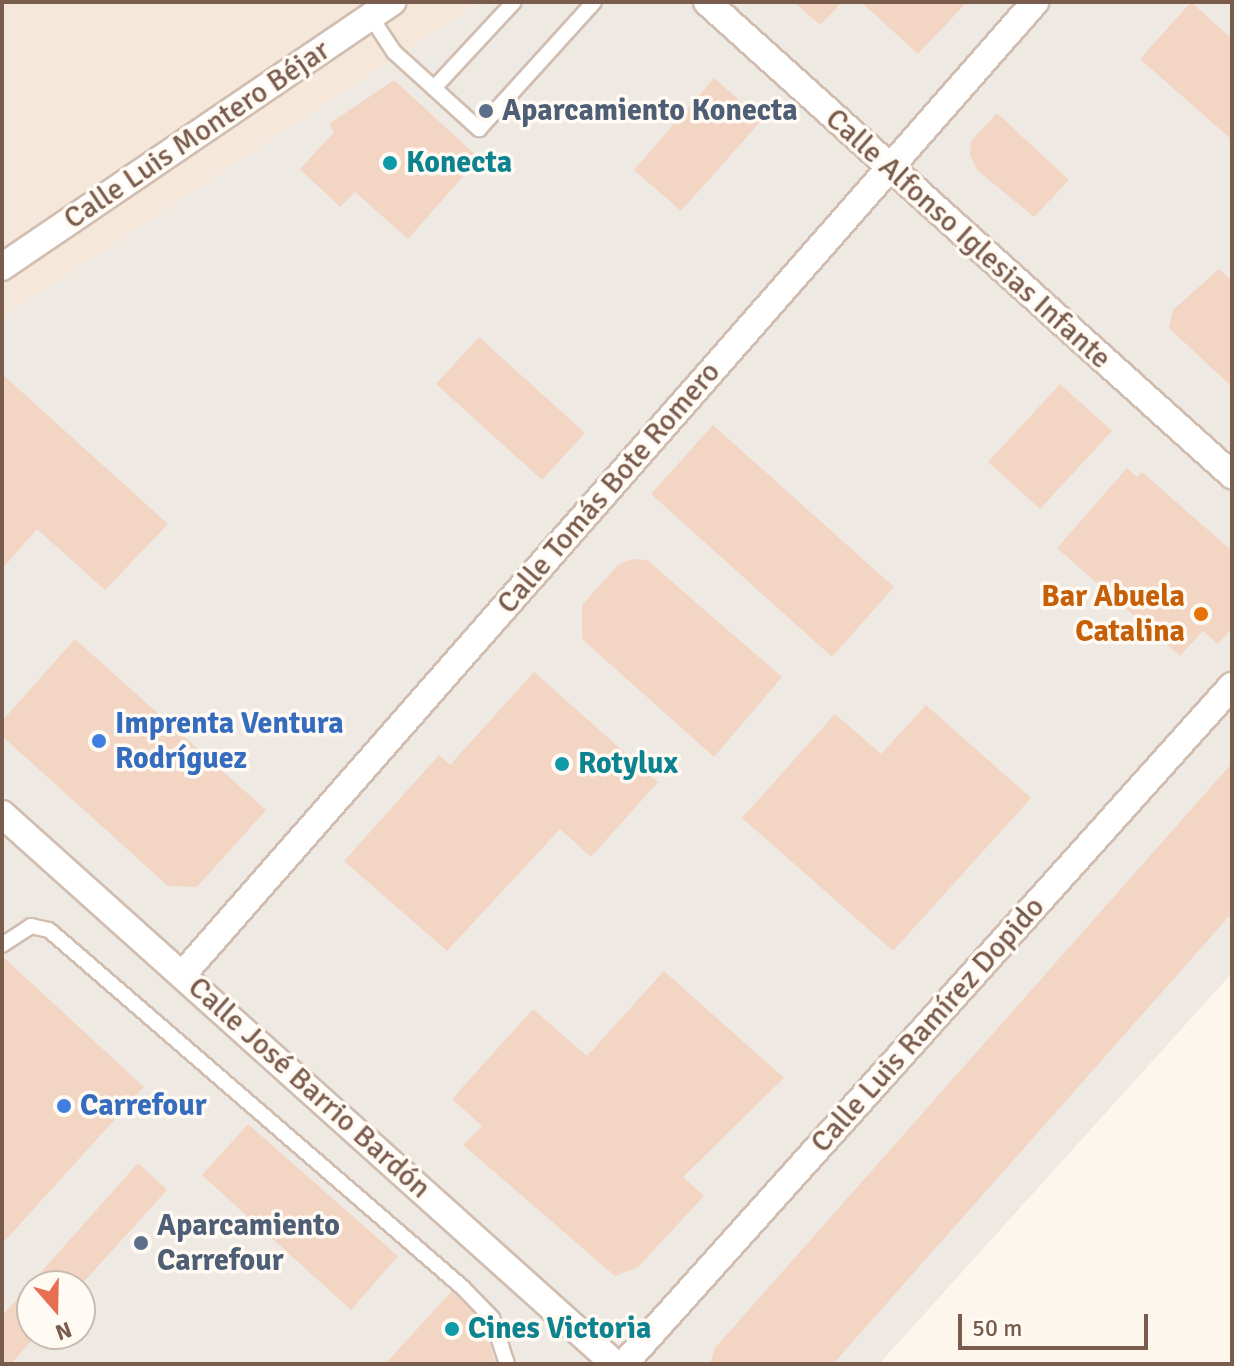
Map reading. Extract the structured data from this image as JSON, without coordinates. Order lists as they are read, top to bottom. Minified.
{"streets":{"street":["Calle Luis Montero Béjar","Calle Alfonso Iglesias Infante","Calle Tomás Bote Romero","Calle Luis Ramírez Dopido","Calle José Barrio Bardón"]},"crossings":[["Calle Alfonso Iglesias Infante","Calle Tomás Bote Romero"],["Calle Tomás Bote Romero","Calle José Barrio Bardón"]],"places":["Aparcamiento Konecta","Konecta","Bar Abuela Catalina","Imprenta Ventura Rodríguez","Rotylux","Carrefour","Aparcamiento Carrefour","Cines Victoria"],"scale_bar":"50 m","north":"bottom"}
